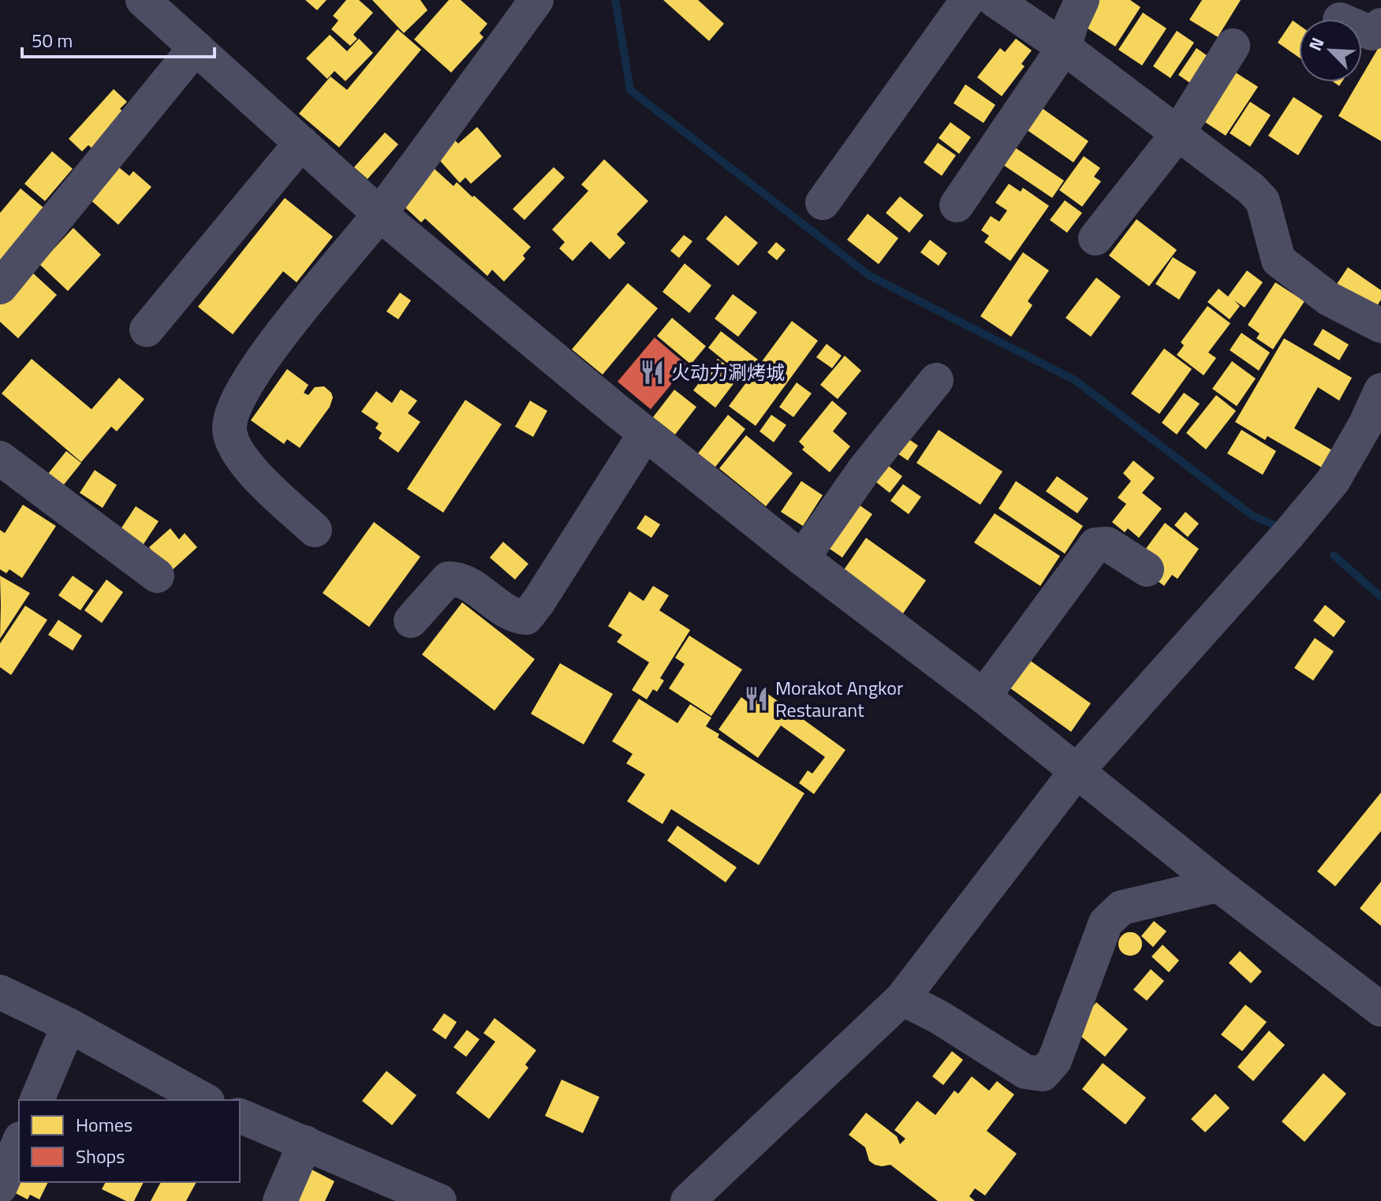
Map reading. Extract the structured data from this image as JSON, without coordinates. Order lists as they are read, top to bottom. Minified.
{"places":{"restaurant":["火动力涮烤城","Morakot Angkor Restaurant"]},"legend":["Homes","Shops"],"scale_bar":"50 m","north":"top left"}
